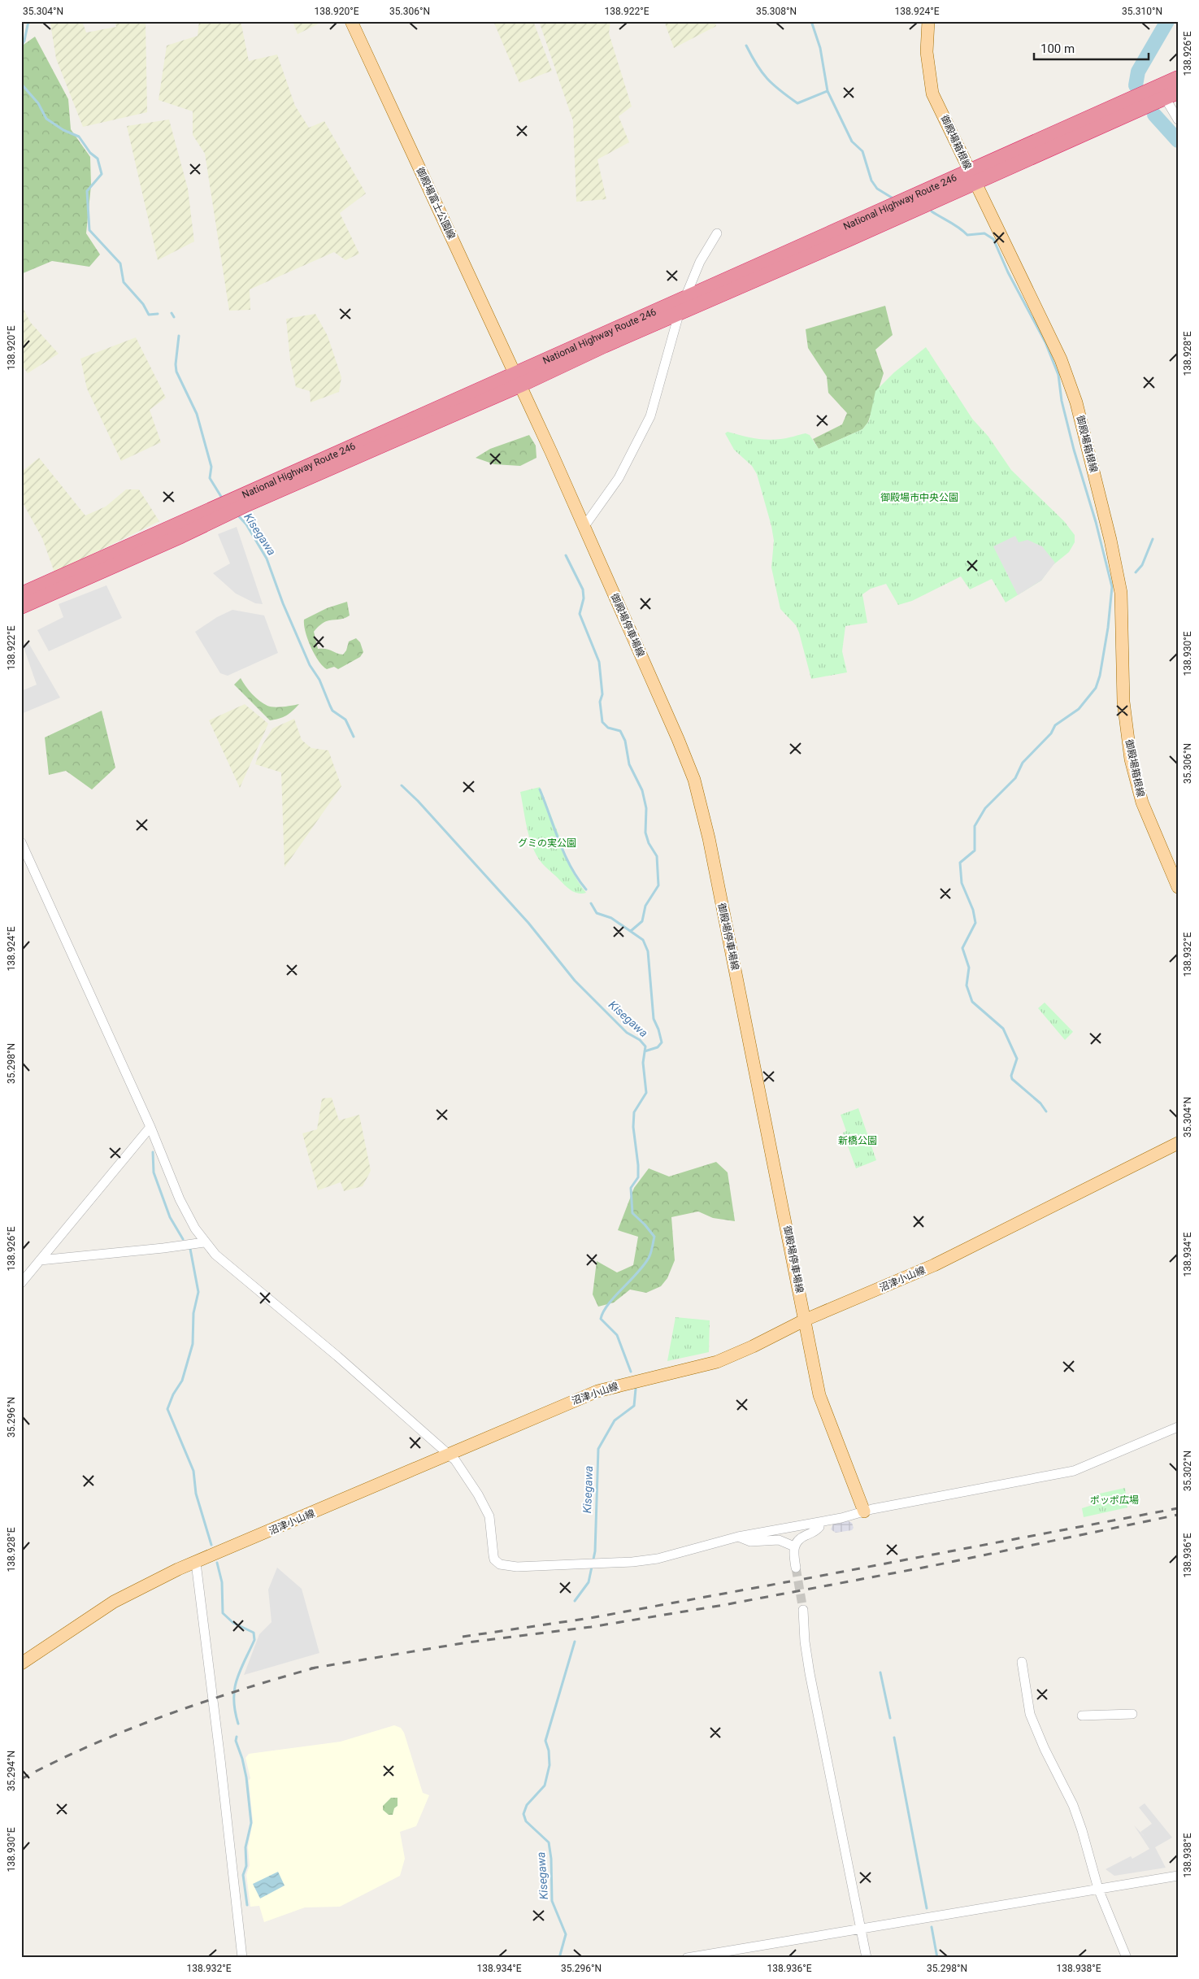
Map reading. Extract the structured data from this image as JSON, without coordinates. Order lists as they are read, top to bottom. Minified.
{"streets":{"highway":["National Highway Route 246"],"main road":["御殿場箱根線","御殿場富士公園線","御殿場停車場線","沼津小山線"]},"crossings":[["御殿場箱根線","National Highway Route 246"],["National Highway Route 246","御殿場富士公園線"],["National Highway Route 246","御殿場停車場線"],["御殿場富士公園線","御殿場停車場線"],["御殿場停車場線","沼津小山線"]],"water":["Kisegawa"],"parks":["御殿場市中央公園","グミの実公園","新橋公園","ポッポ広場"],"scale_bar":"100 m","coordinates":["35.304°N","138.920°E","35.306°N","138.922°E","35.308°N","138.924°E","35.310°N","138.926°E","138.928°E","138.930°E","138.932°E","35.298°N","138.934°E","35.296°N","35.302°N","138.936°E","35.294°N","138.938°E"]}
